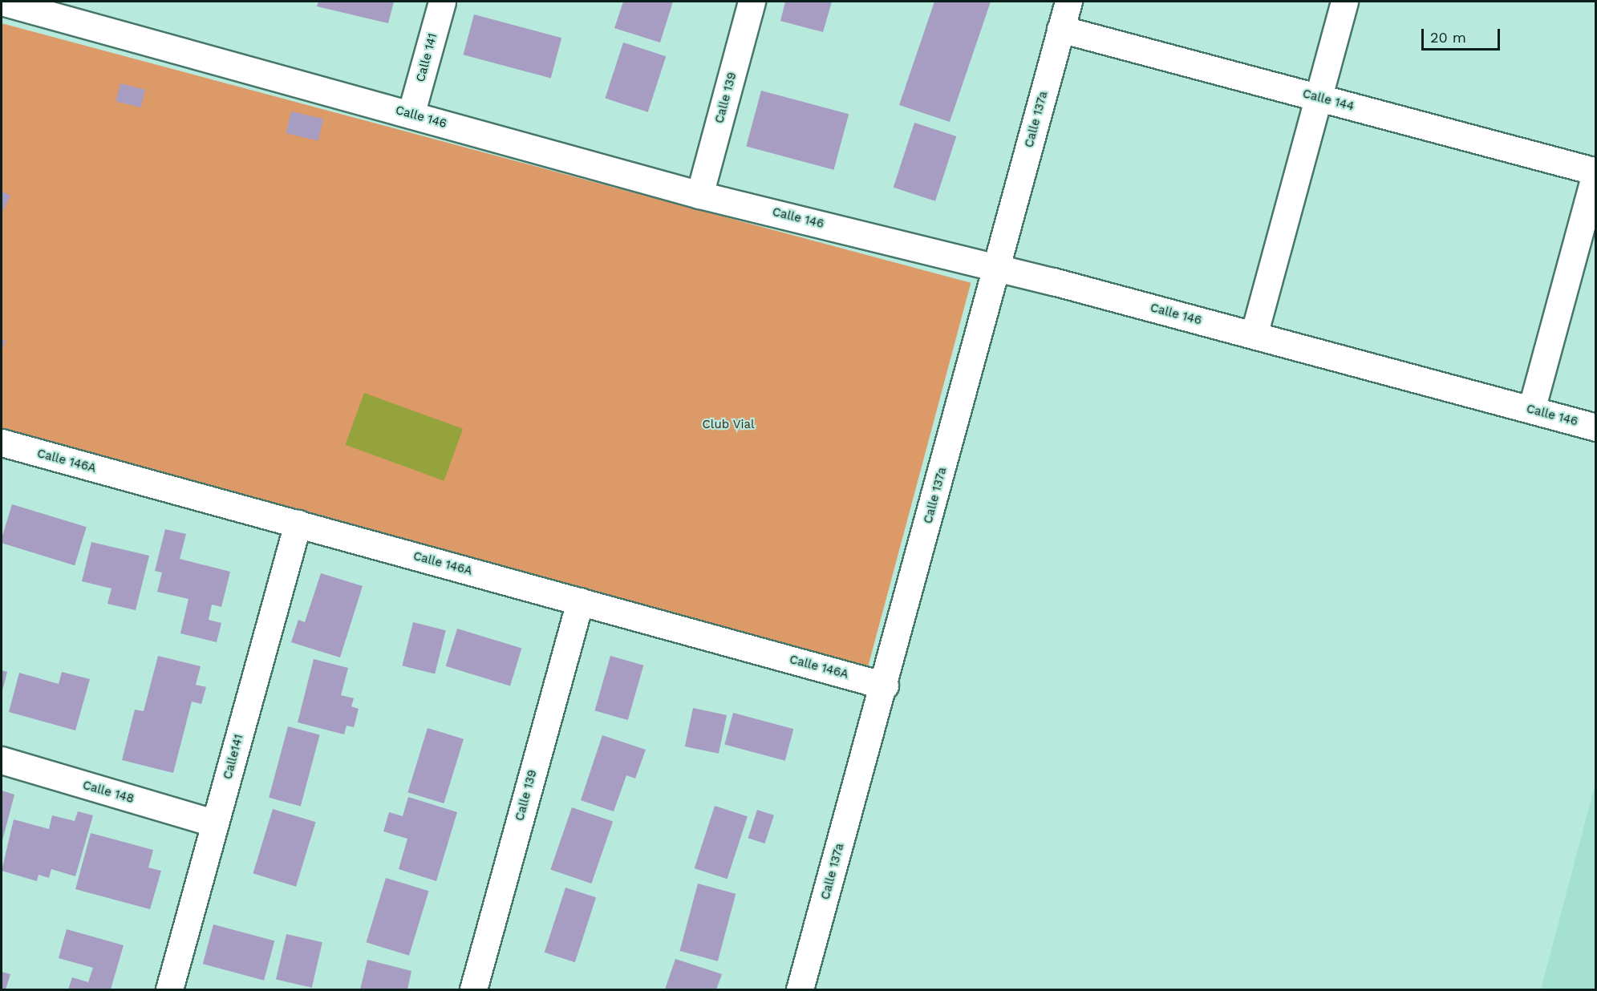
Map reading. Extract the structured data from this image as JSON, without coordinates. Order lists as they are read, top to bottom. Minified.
{"streets":{"street":["Calle 141","Calle 139","Calle 144","Calle 146","Calle 137a","Calle 146A","Calle141","Calle 148"]},"crossings":[["Calle 141","Calle 146"],["Calle 139","Calle 146"],["Calle 139","Calle 146A"],["Calle 144","Calle 137a"],["Calle 146","Calle 137a"],["Calle 137a","Calle 146A"],["Calle 146A","Calle141"],["Calle141","Calle 148"]],"parks":["Club Vial"],"scale_bar":"20 m"}
